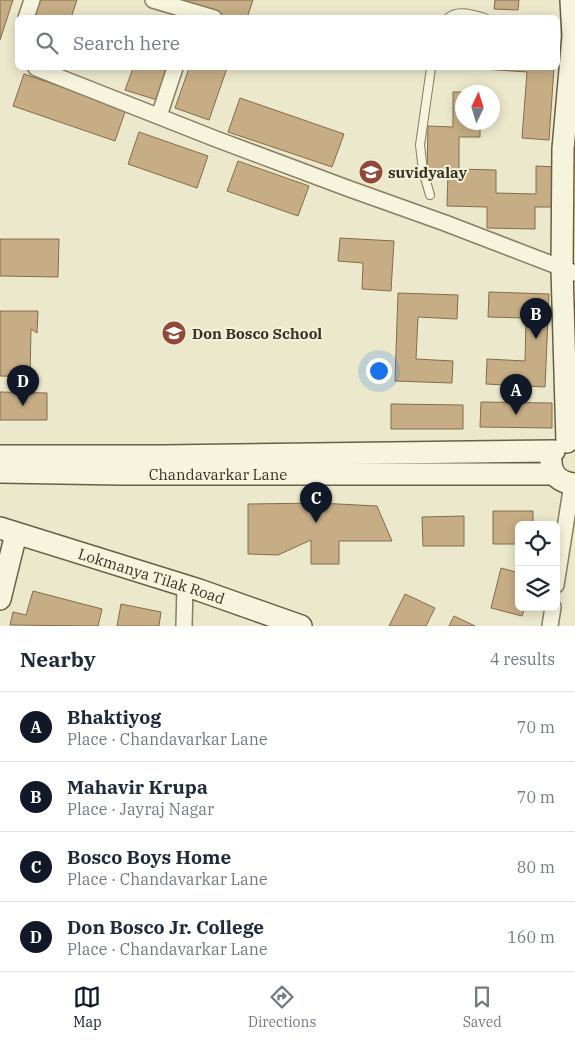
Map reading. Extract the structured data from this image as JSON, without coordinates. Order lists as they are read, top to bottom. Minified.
{"streets":{"street":["Chandavarkar Lane","Lokmanya Tilak Road"]},"places":{"school or university":["suvidyalay","Don Bosco School"]},"north":"top","page":{"search":"Search here","pins":["B","D","A","C"],"heading":["Nearby","4 results"],"list":[{"mark":"A","name":"Bhaktiyog","note":"Place · Chandavarkar Lane","value":"70 m"},{"mark":"B","name":"Mahavir Krupa","note":"Place · Jayraj Nagar","value":"70 m"},{"mark":"C","name":"Bosco Boys Home","note":"Place · Chandavarkar Lane","value":"80 m"},{"mark":"D","name":"Don Bosco Jr. College","note":"Place · Chandavarkar Lane","value":"160 m"}],"nav":["Map","Directions","Saved"]}}
